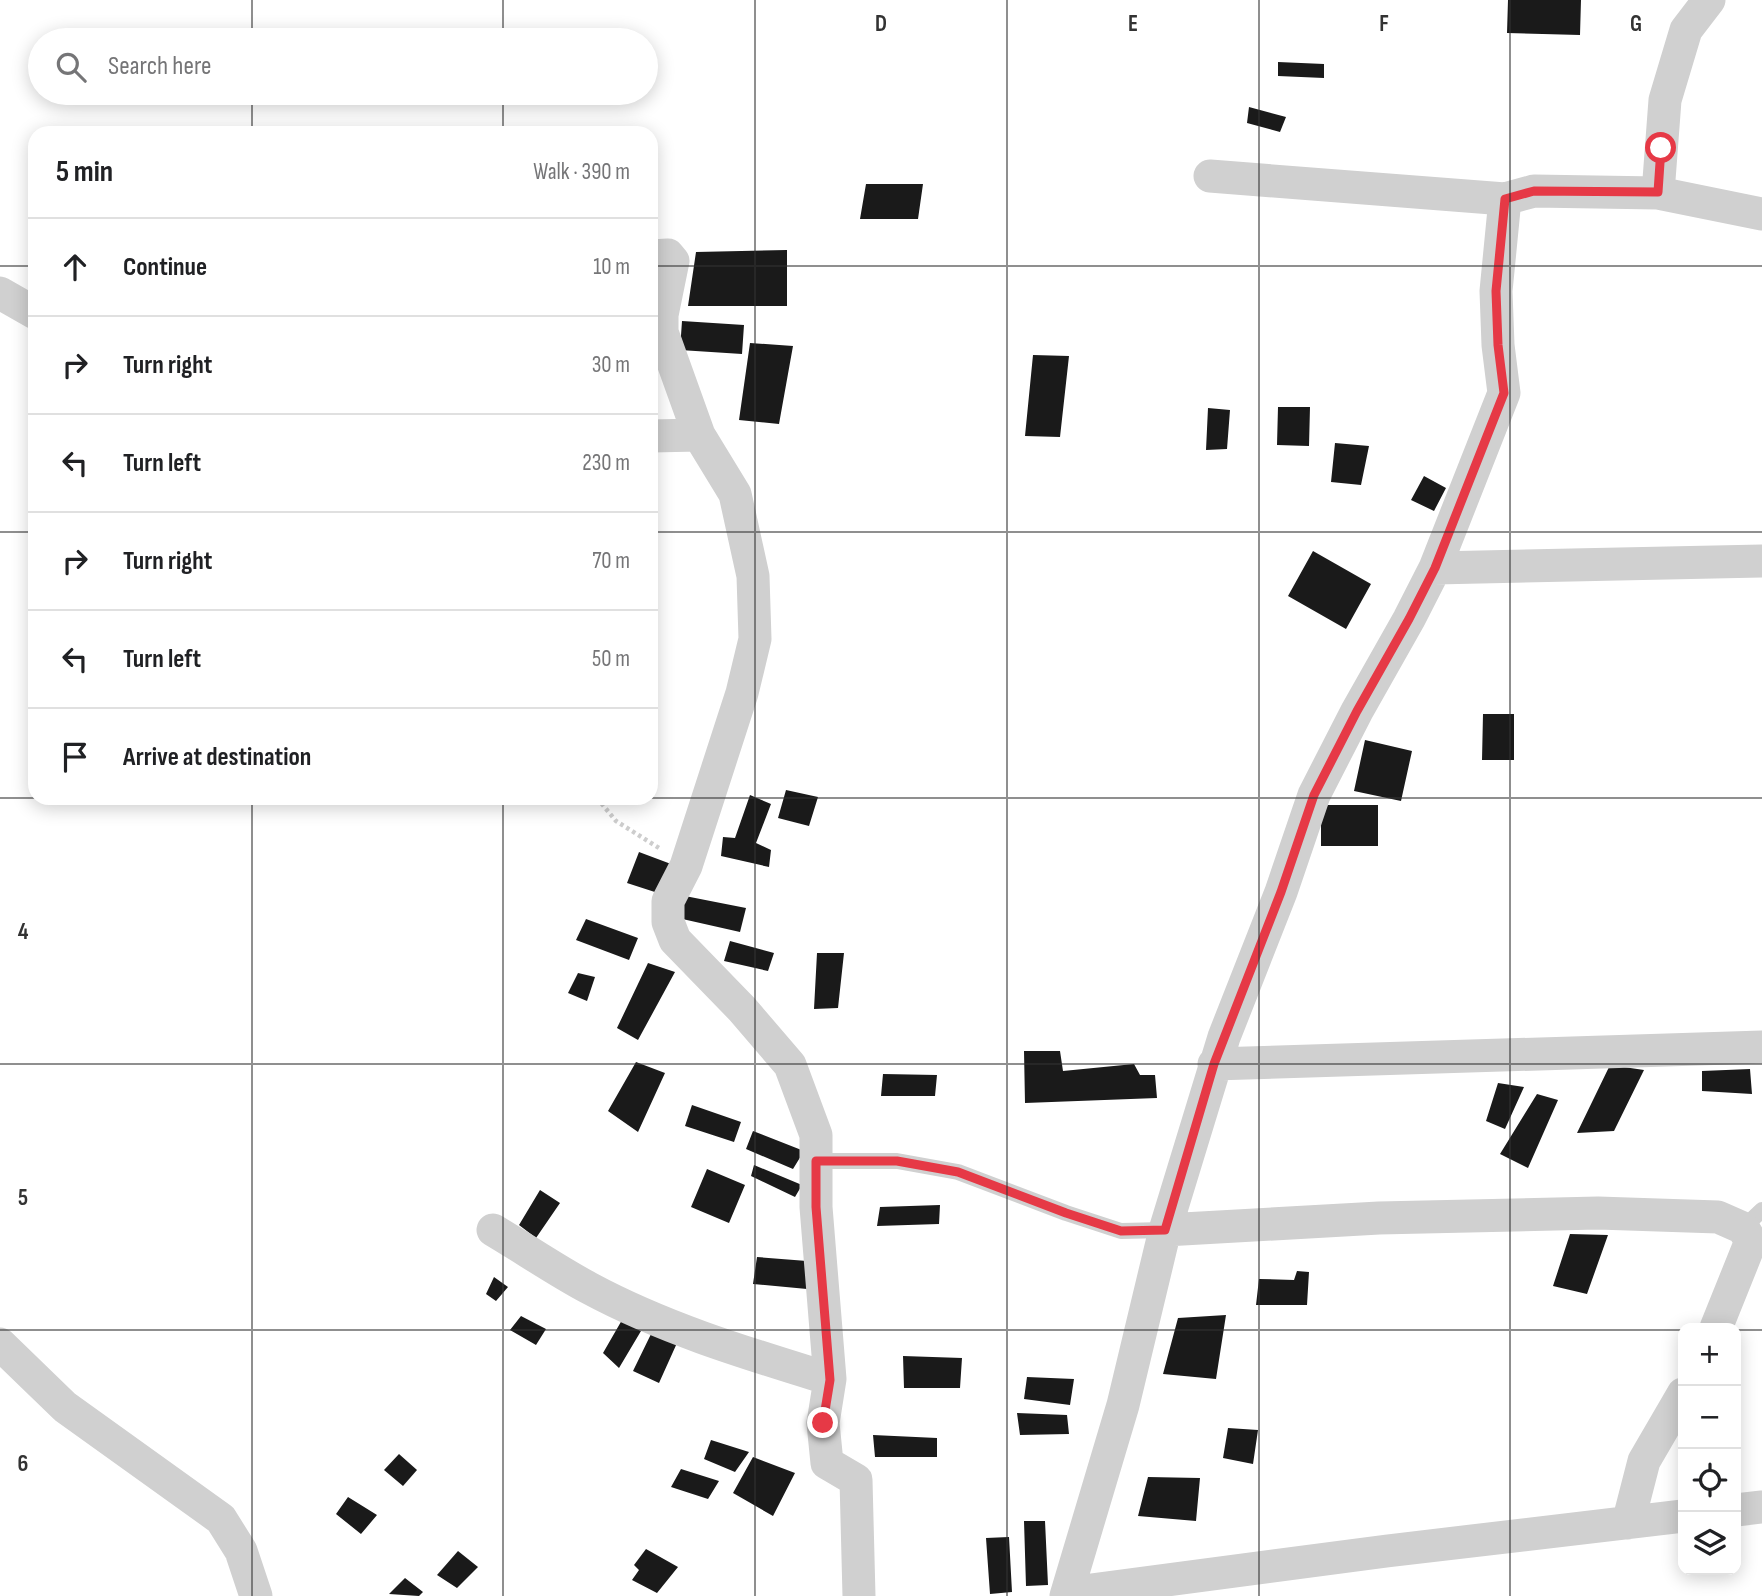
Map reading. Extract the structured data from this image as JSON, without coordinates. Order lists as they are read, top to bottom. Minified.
{"page":{"search":"Search here","heading":["5 min","Walk · 390 m"],"list":[["Continue","10 m"],["Turn right","30 m"],["Turn left","230 m"],["Turn right","70 m"],["Turn left","50 m"],"Arrive at destination"],"map_buttons":["+","−"]},"grid":{"columns":["D","E","F","G"],"rows":["4","5","6"]}}
